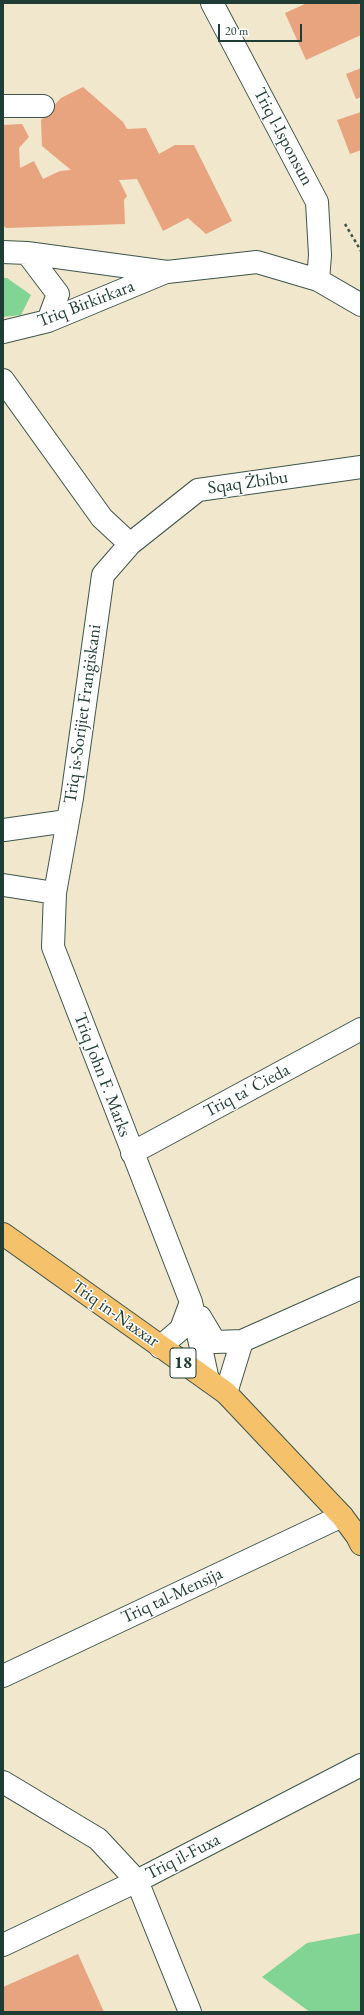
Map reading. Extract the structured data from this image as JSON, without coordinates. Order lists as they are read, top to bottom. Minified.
{"streets":{"main road":["Triq in-Naxxar","18"],"street":["Triq l-Isponsun","Triq Birkirkara","Sqaq Żbibu","Triq is-Sorijiet Franġiskani","Triq John F. Marks","Triq ta' Ċieda","Triq tal-Mensija","Triq il-Fuxa"]},"crossings":[["Triq l-Isponsun","Triq Birkirkara"],["Sqaq Żbibu","Triq is-Sorijiet Franġiskani"],["Triq is-Sorijiet Franġiskani","Triq John F. Marks"],["Triq John F. Marks","Triq ta' Ċieda"],["Triq John F. Marks","Triq in-Naxxar"],["Triq in-Naxxar","Triq tal-Mensija"]],"scale_bar":"20 m"}
